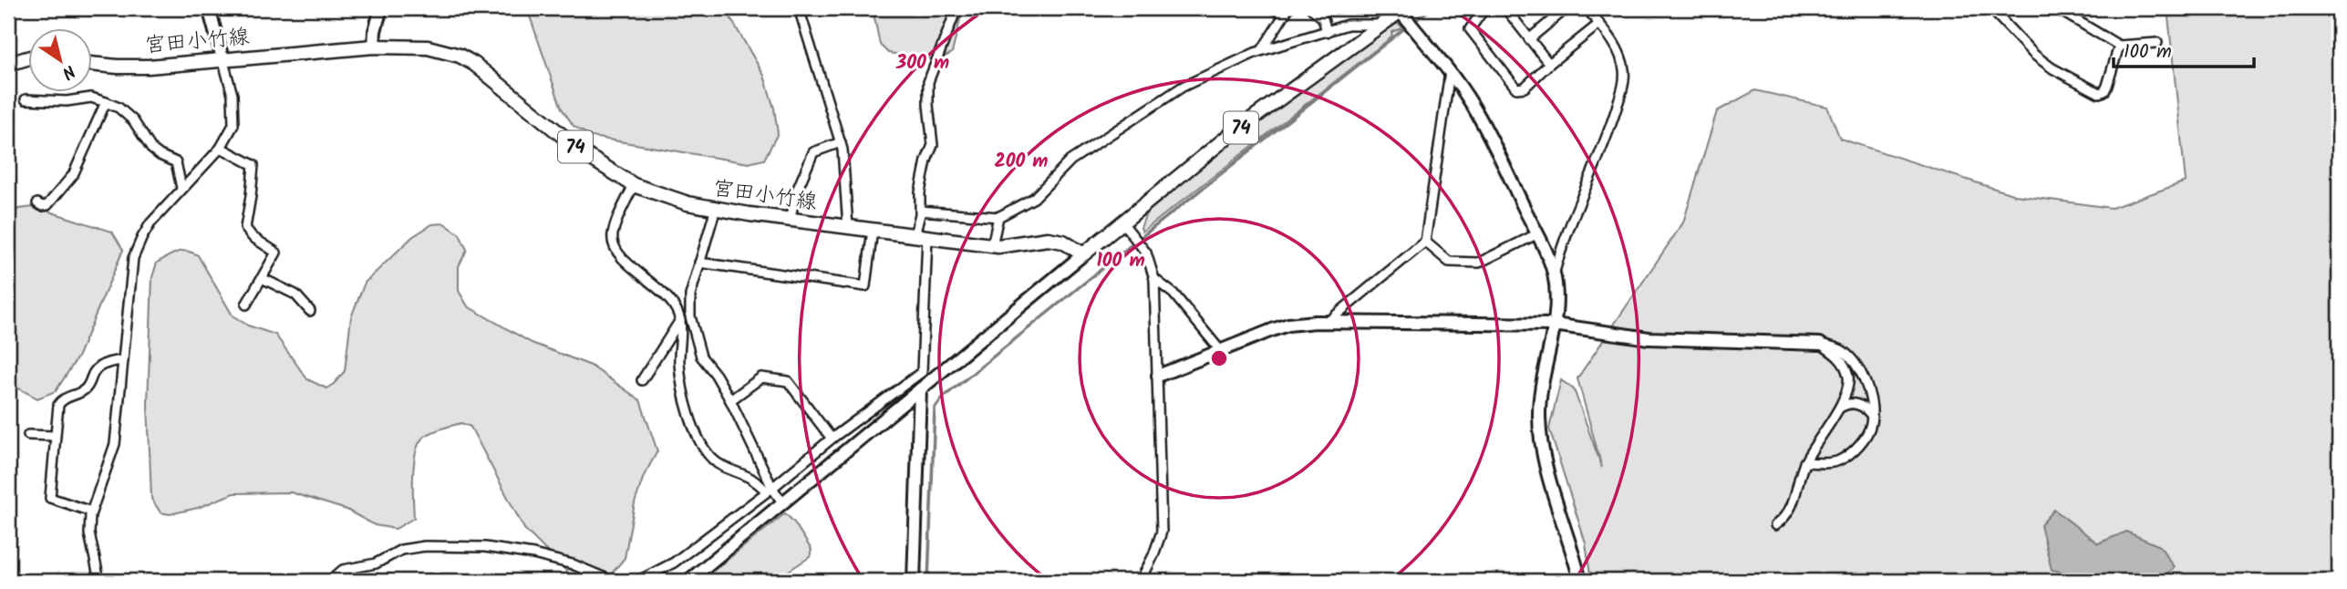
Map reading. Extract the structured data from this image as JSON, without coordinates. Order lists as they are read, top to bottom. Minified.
{"streets":{"main road":["宮田小竹線","74"]},"crossings":[["宮田小竹線","74"]],"scale_bar":"100 m","north":"bottom right","rings":["300 m","200 m","100 m"]}
